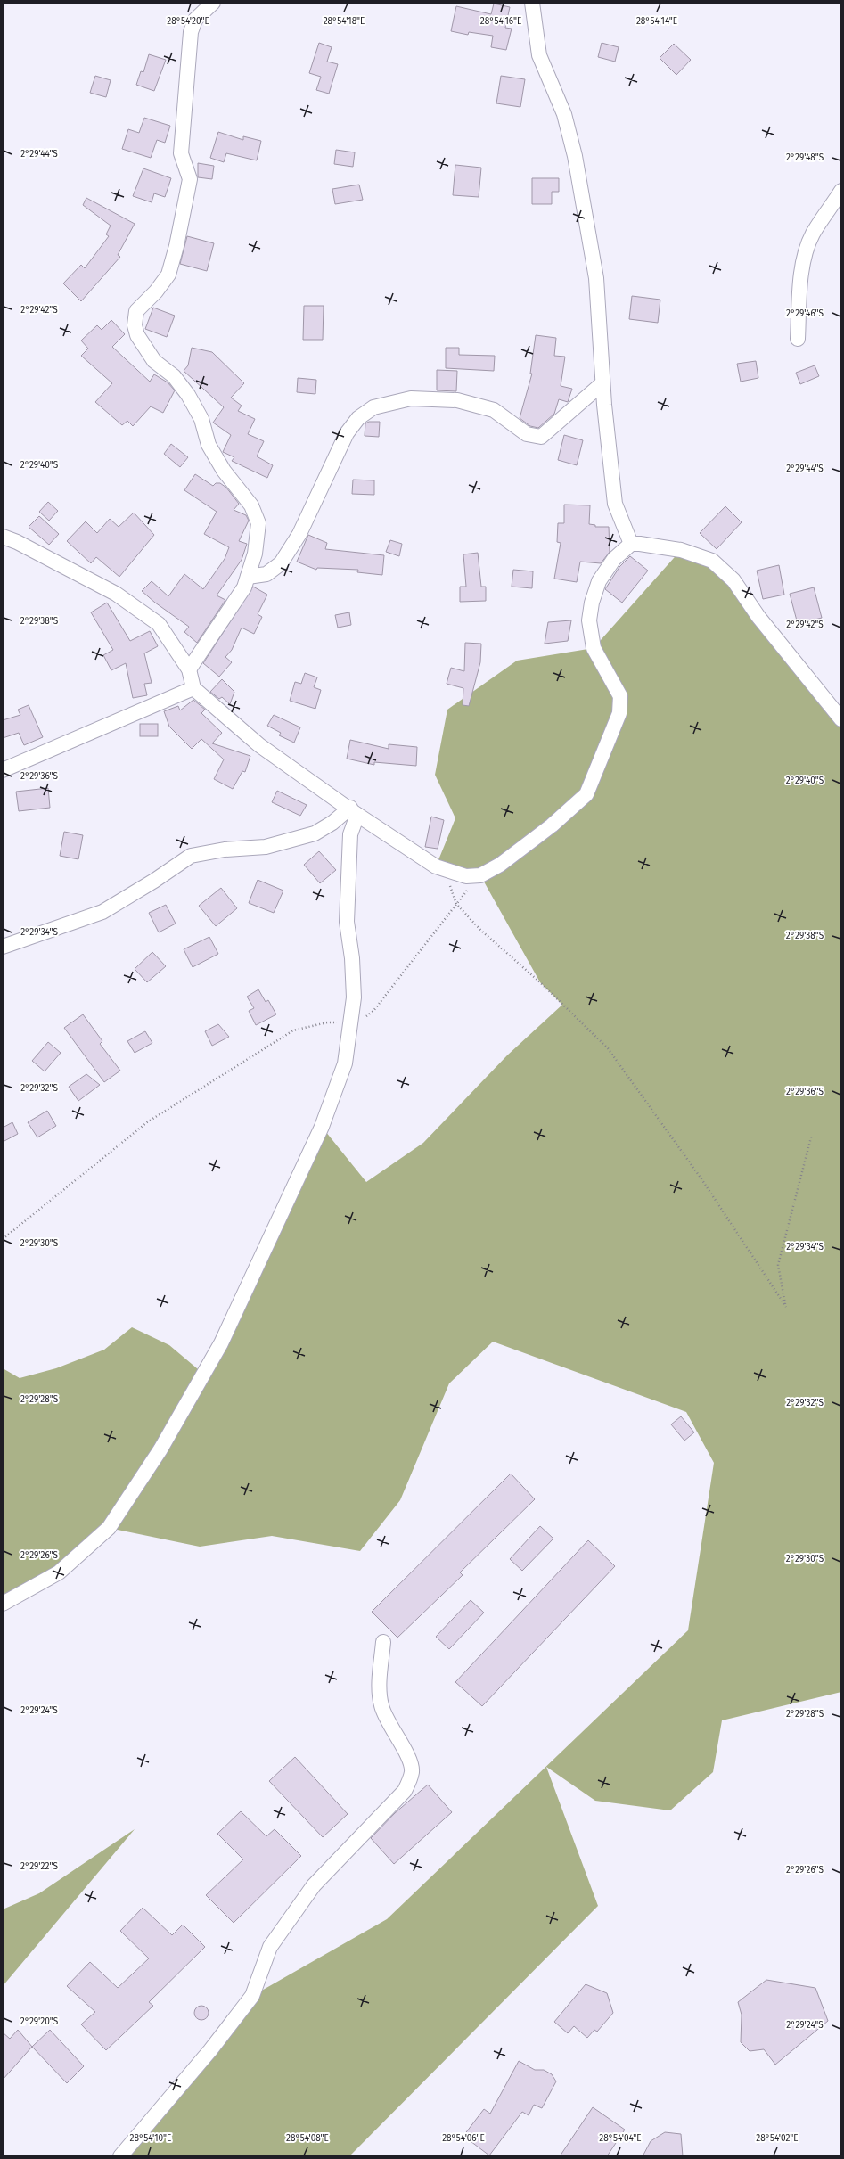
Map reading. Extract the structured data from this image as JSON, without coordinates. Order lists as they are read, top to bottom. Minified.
{"coordinates":["28°54'20\"E","28°54'16\"E","28°54'14\"E","28°54'18\"E","2°29'44\"S","2°29'48\"S","2°29'42\"S","2°29'46\"S","2°29'40\"S","2°29'38\"S","2°29'36\"S","2°29'34\"S","2°29'32\"S","2°29'30\"S","2°29'28\"S","2°29'26\"S","2°29'24\"S","2°29'22\"S","2°29'20\"S","28°54'10\"E","28°54'08\"E","28°54'06\"E","28°54'04\"E","28°54'02\"E"]}
